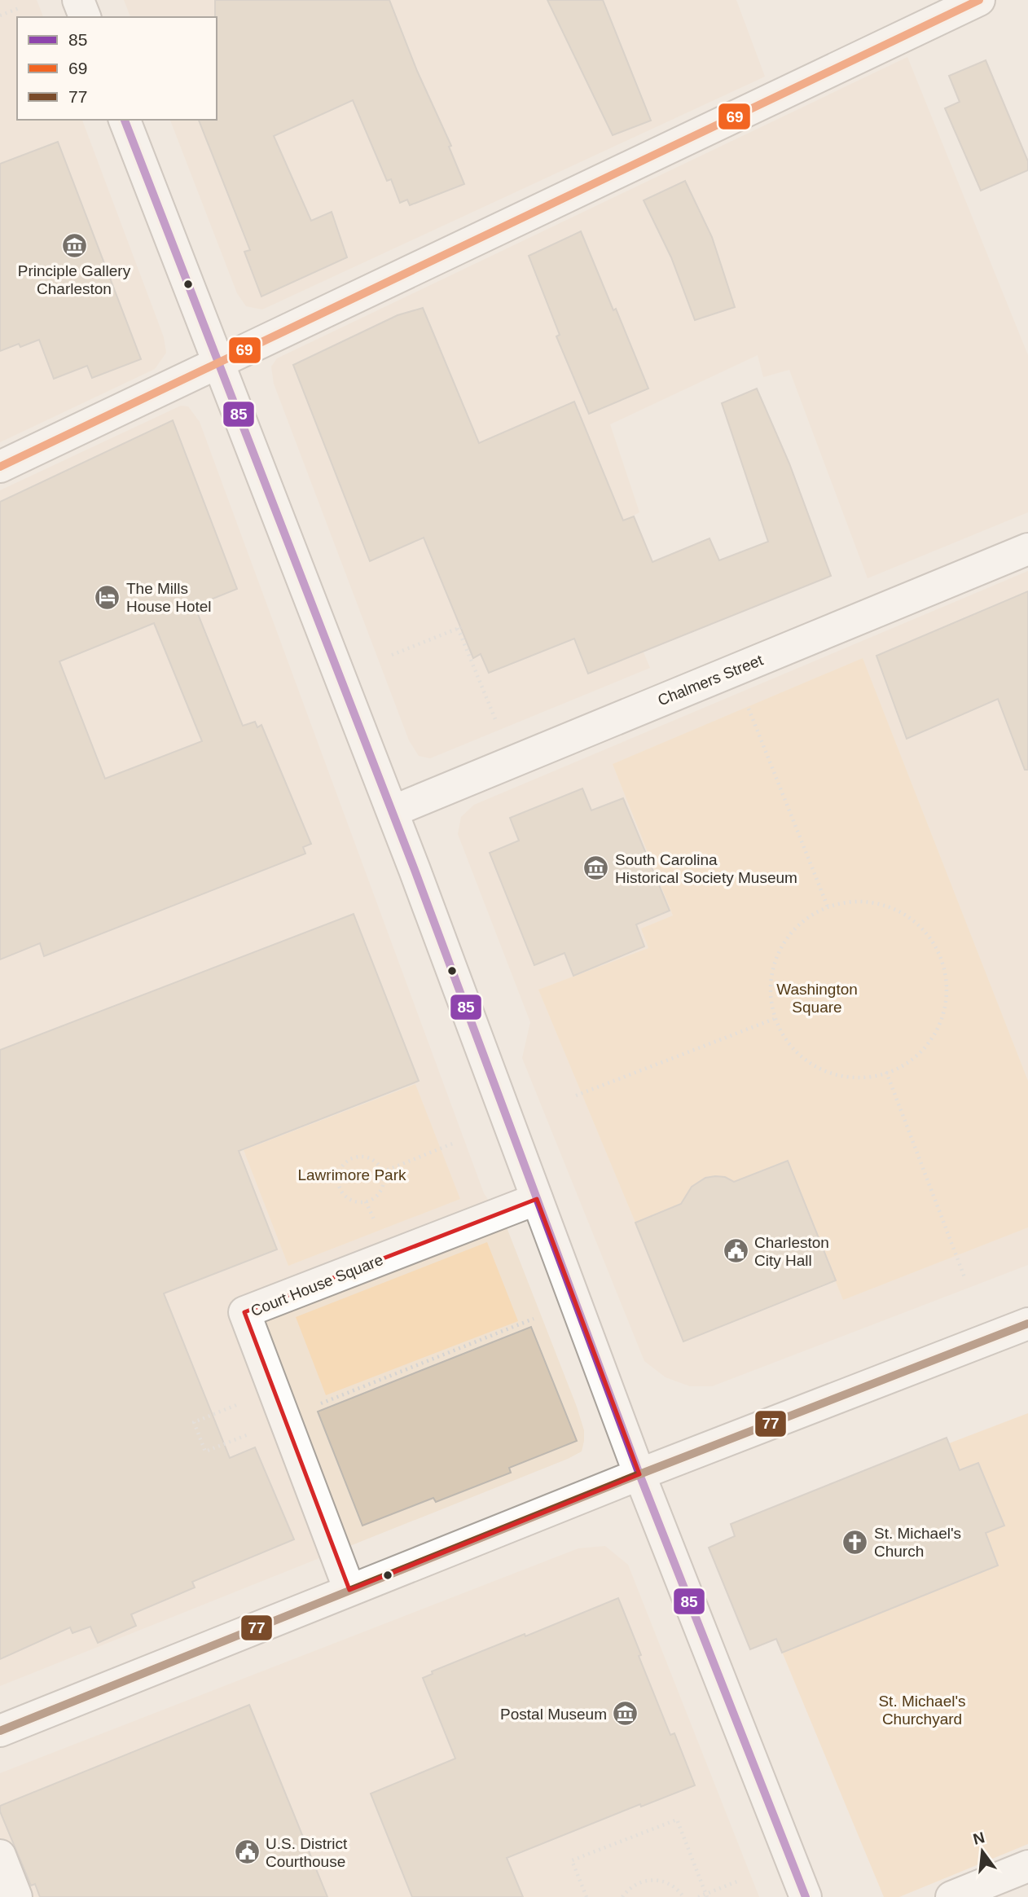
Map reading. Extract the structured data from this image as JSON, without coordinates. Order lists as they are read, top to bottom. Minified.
{"streets":{"street":["Chalmers Street","Court House Square"]},"parks":["Washington Square","Lawrimore Park","St. Michael's Churchyard"],"places":{"museum":["Principle Gallery Charleston","South Carolina Historical Society Museum","Postal Museum"],"hotel":["The Mills House Hotel"],"public building":["Charleston City Hall","U.S. District Courthouse"],"church":["St. Michael's Church"]},"lines":["transit line 69","transit line 85","transit line 77"],"legend":["85","69","77"],"north":"top"}
